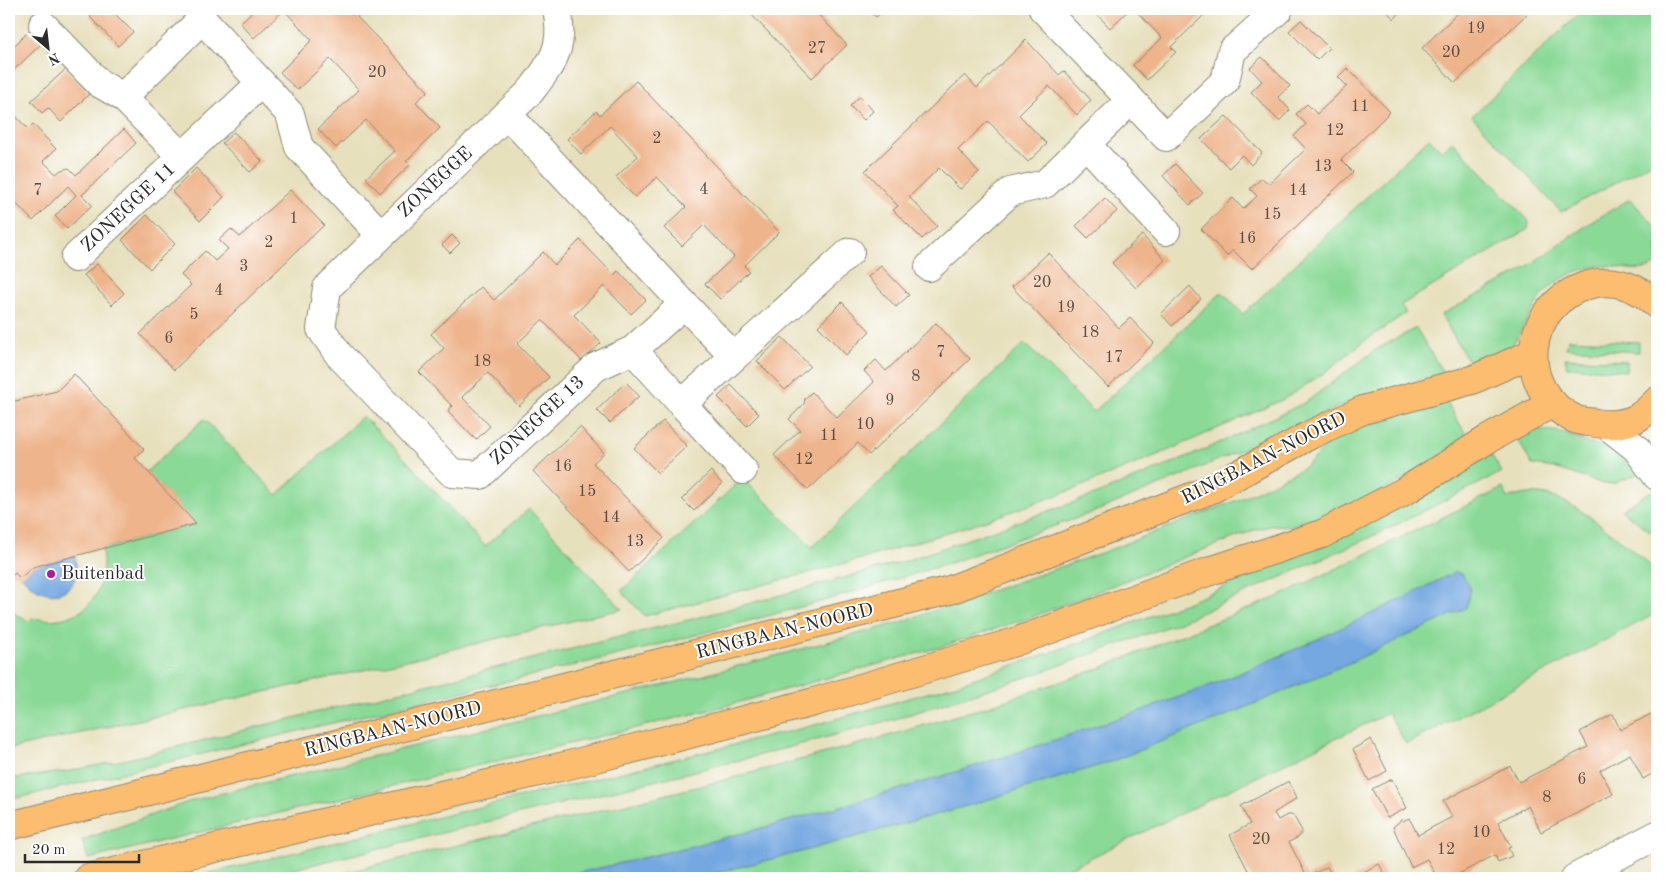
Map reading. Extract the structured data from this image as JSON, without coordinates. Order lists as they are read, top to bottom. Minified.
{"streets":{"main road":["RINGBAAN-NOORD"],"street":["ZONEGGE","ZONEGGE 11","ZONEGGE 13"]},"crossings":[["ZONEGGE","ZONEGGE 13"]],"places":["Buitenbad"],"house_numbers":["19","27","20","20","11","12","2","13","4","7","14","15","1","16","2","3","20","4","19","5","18","6","7","17","18","8","9","10","11","12","16","15","14","13","6","8","10","20","12"],"scale_bar":"20 m","north":"bottom right"}
